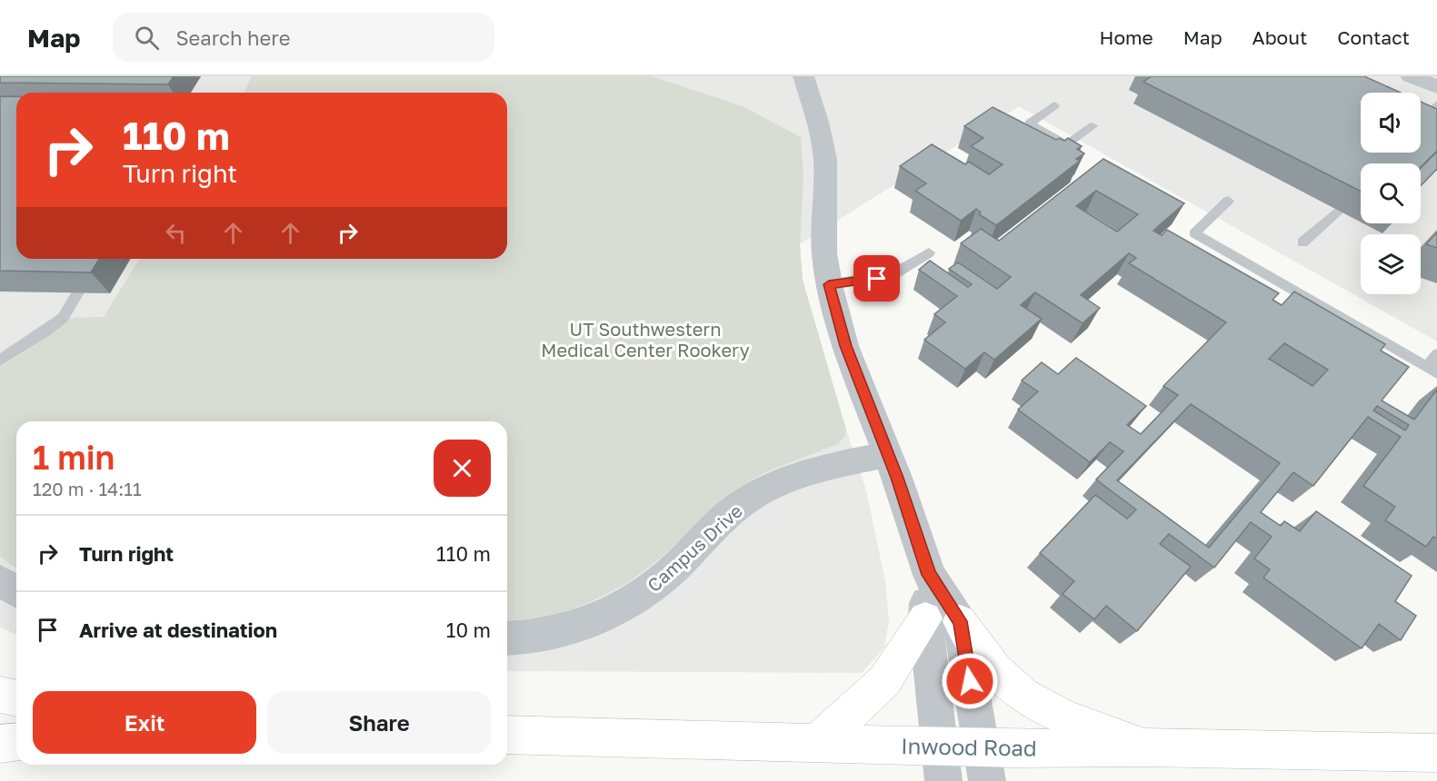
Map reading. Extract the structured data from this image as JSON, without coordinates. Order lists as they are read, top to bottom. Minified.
{"streets":{"main road":["Inwood Road"],"street":["Campus Drive"]},"parks":["UT Southwestern Medical Center Rookery"],"page":{"header":"Map","search":"Search here","nav":["Home","Map","About","Contact"],"turn":["110 m","Turn right"],"heading":["1 min","120 m · 14:11"],"list":[{"name":"Turn right","value":"110 m"},{"name":"Arrive at destination","value":"10 m"}],"buttons":["Exit","Share"]}}
